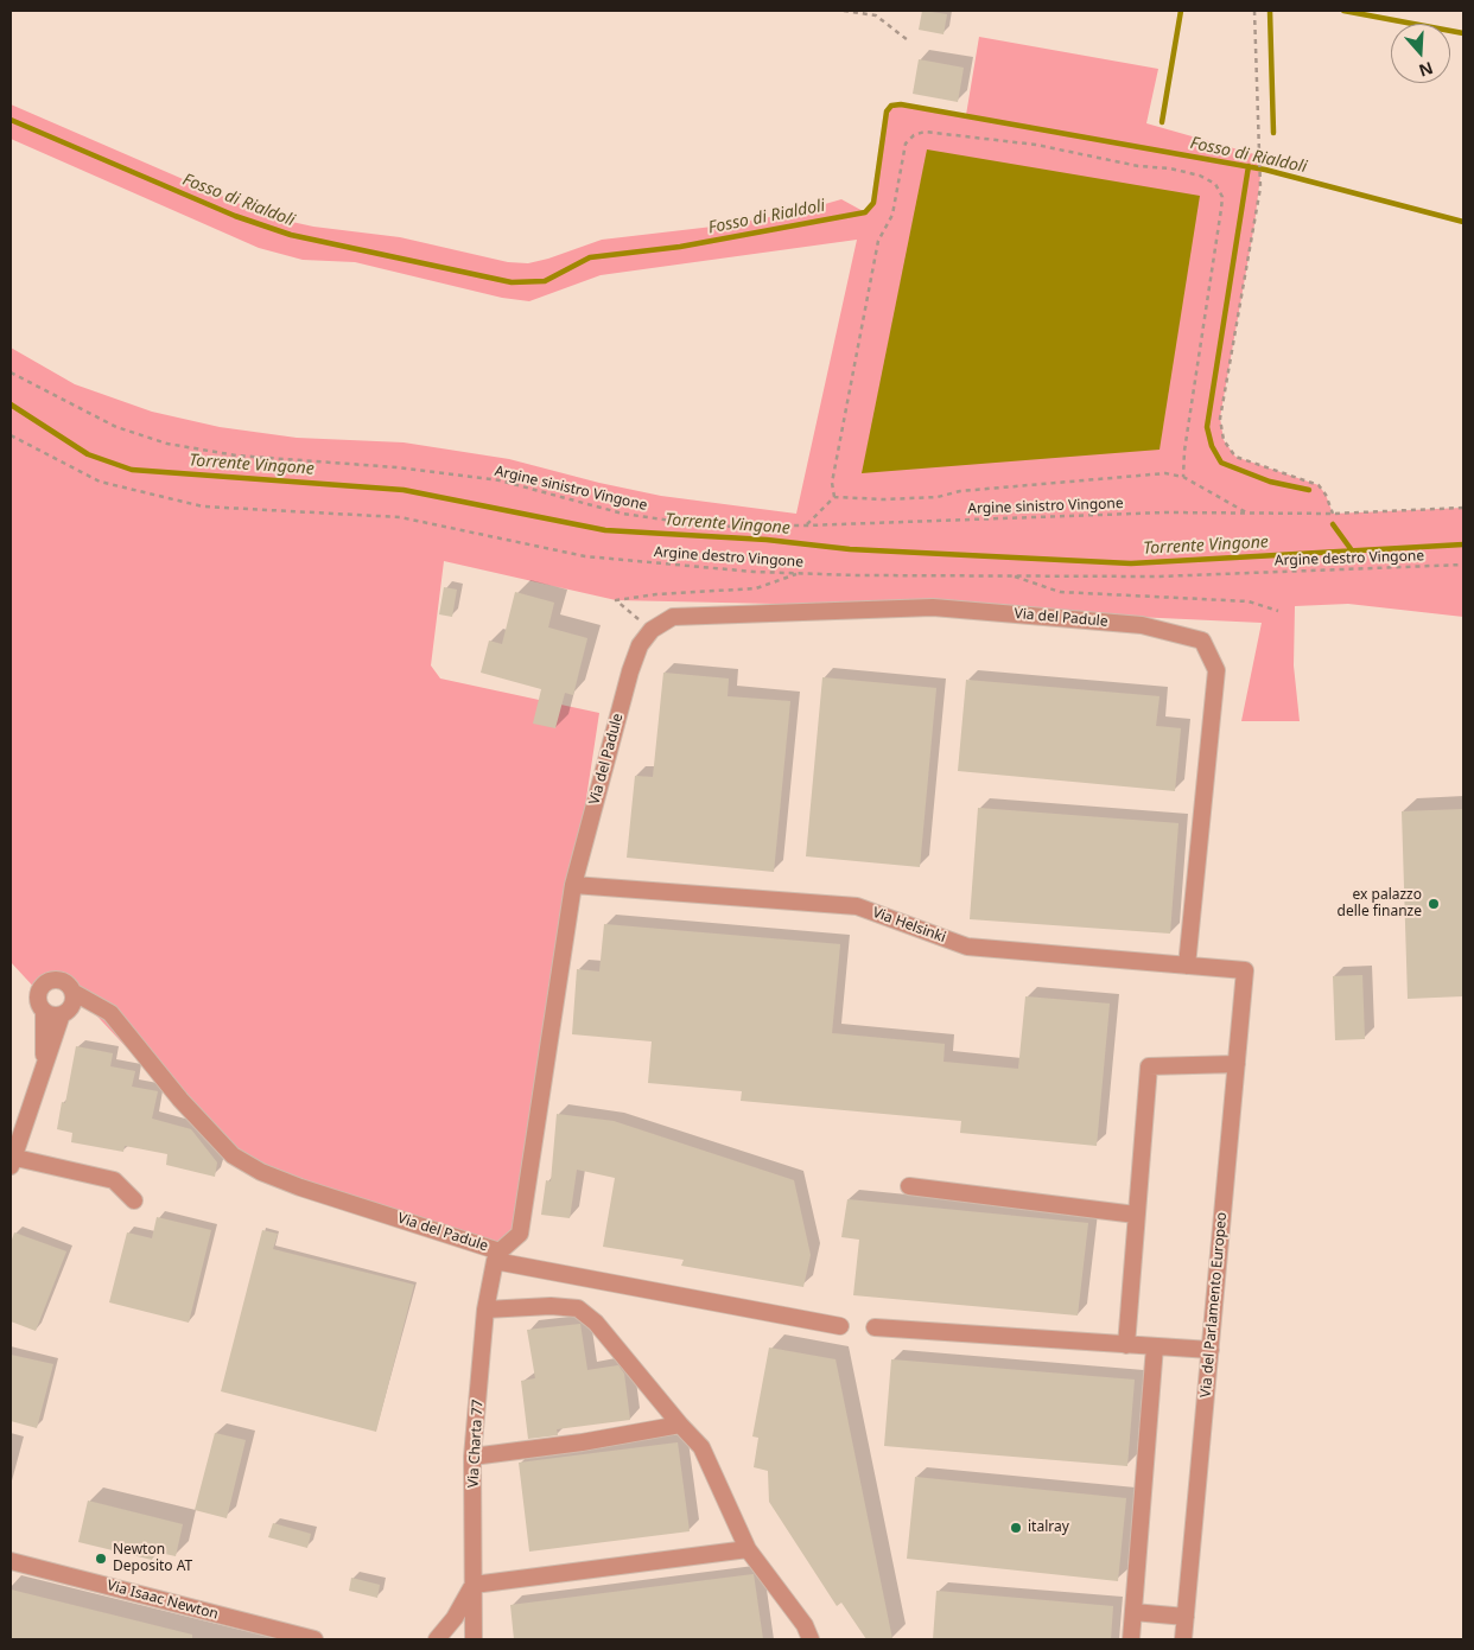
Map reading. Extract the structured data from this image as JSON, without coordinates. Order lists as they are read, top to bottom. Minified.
{"streets":{"street":["Via del Padule","Via Helsinki","Via del Parlamento Europeo","Via Charta 77","Via Isaac Newton"],"path":["Argine sinistro Vingone","Argine destro Vingone"]},"crossings":[["Via del Padule","Via Helsinki"],["Via del Padule","Via Charta 77"],["Via Helsinki","Via del Parlamento Europeo"]],"water":["Fosso di Rialdoli","Torrente Vingone"],"places":["ex palazzo delle finanze","italray","Newton Deposito AT"],"north":"bottom"}
